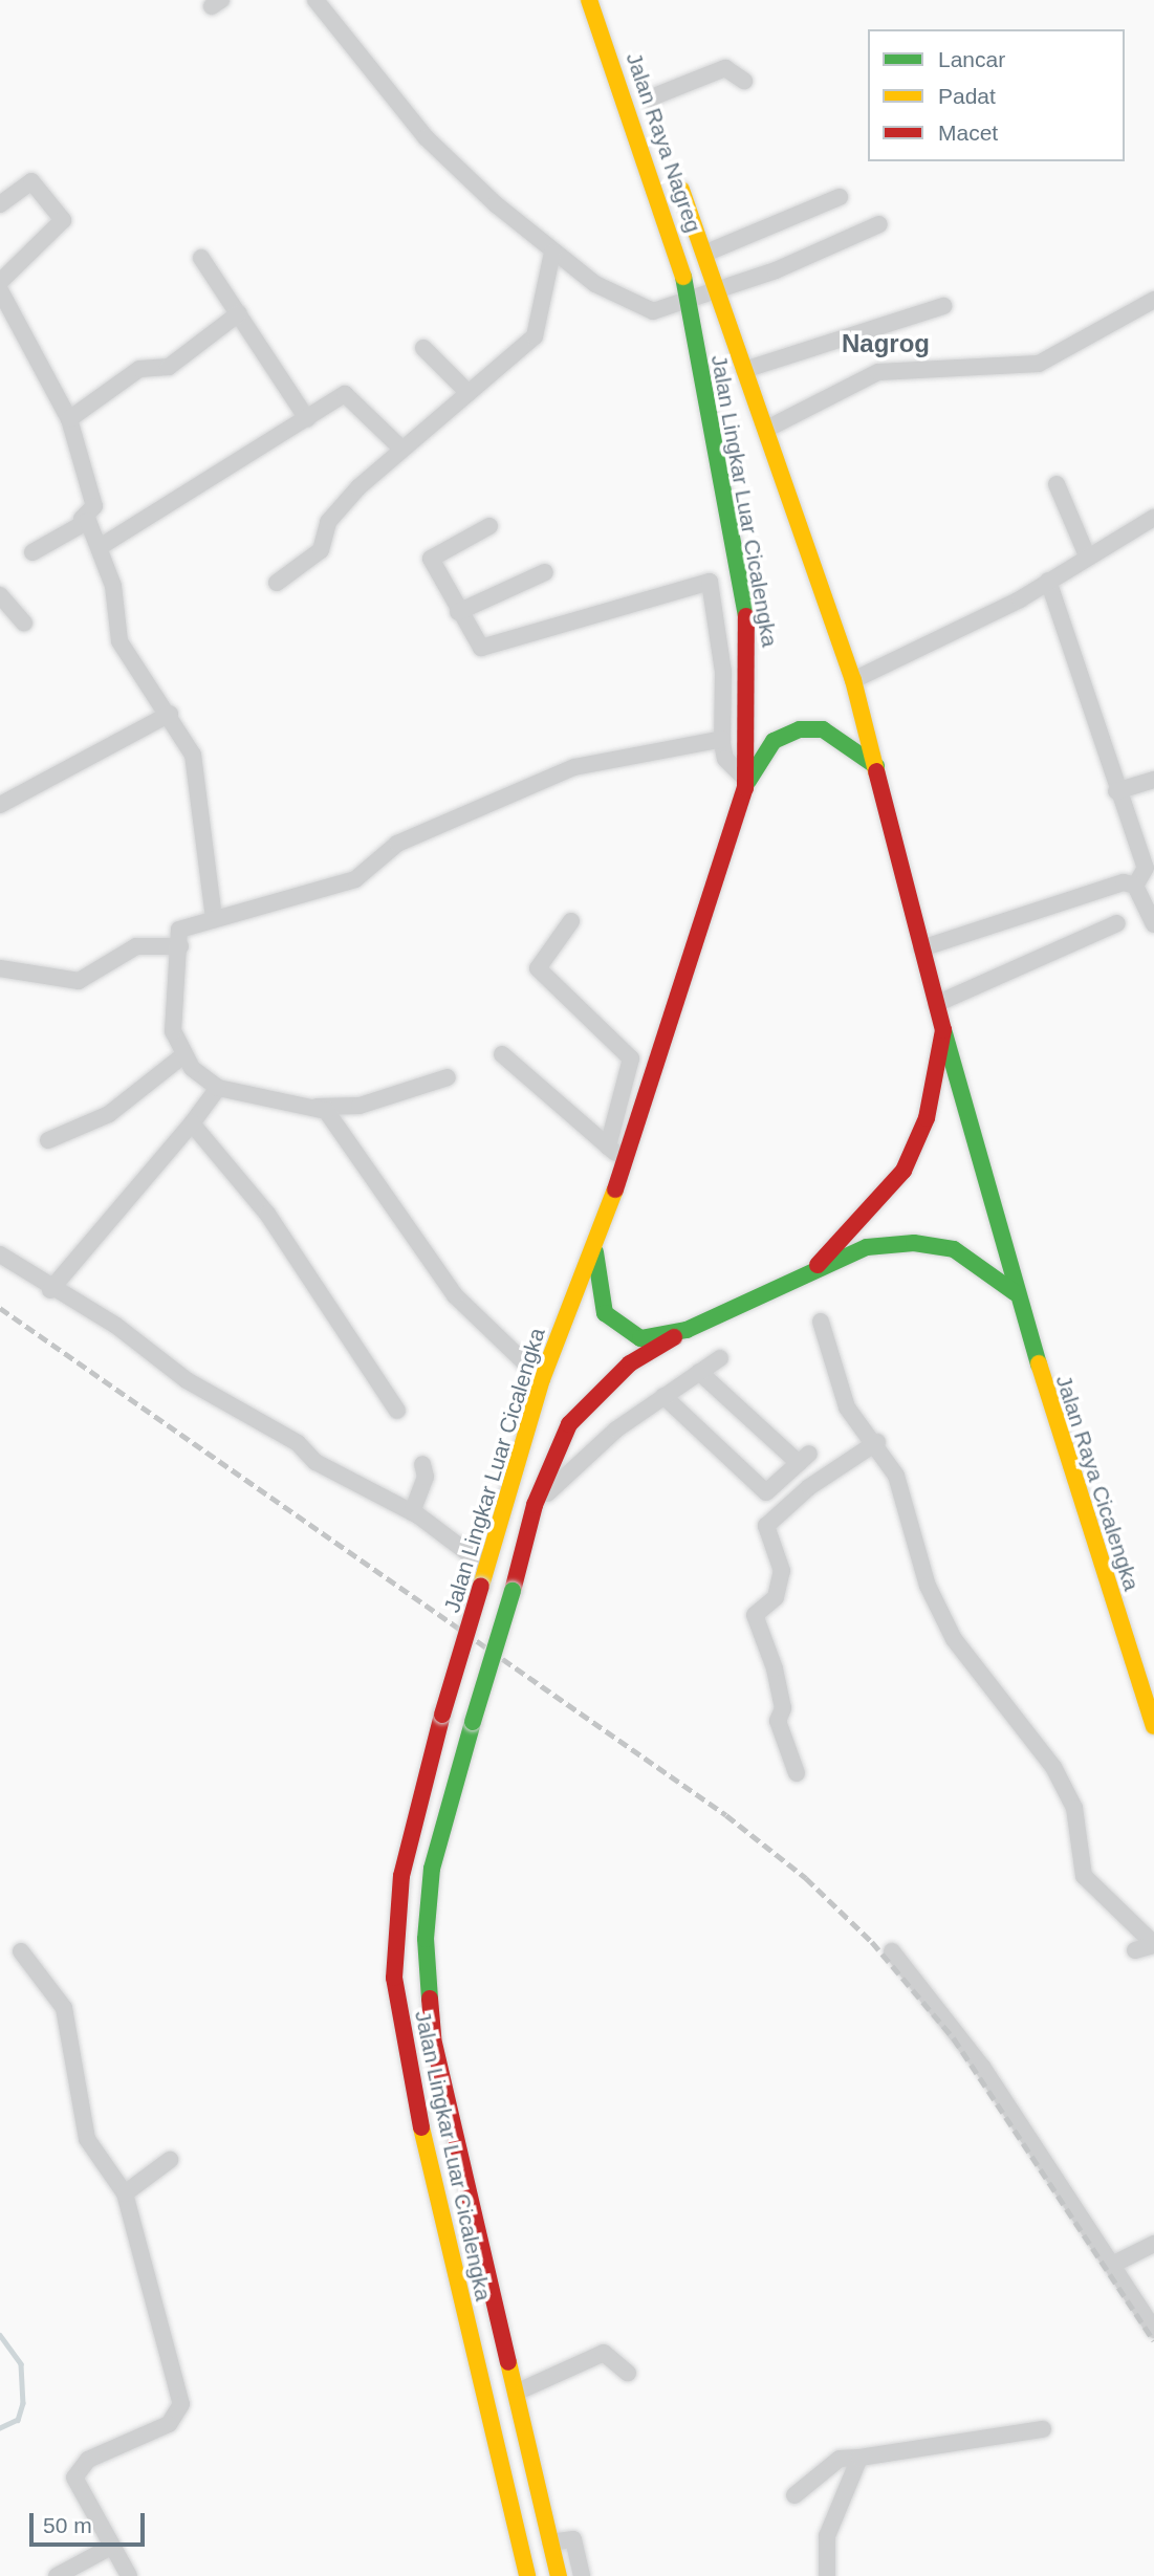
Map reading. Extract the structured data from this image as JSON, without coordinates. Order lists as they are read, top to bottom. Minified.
{"streets":{"main road":["Jalan Raya Nagreg","Jalan Lingkar Luar Cicalengka","Jalan Raya Cicalengka"]},"crossings":[["Jalan Raya Nagreg","Jalan Lingkar Luar Cicalengka"],["Jalan Raya Nagreg","Jalan Raya Cicalengka"]],"districts":["Nagrog"],"legend":["Lancar","Padat","Macet"],"scale_bar":"50 m"}
